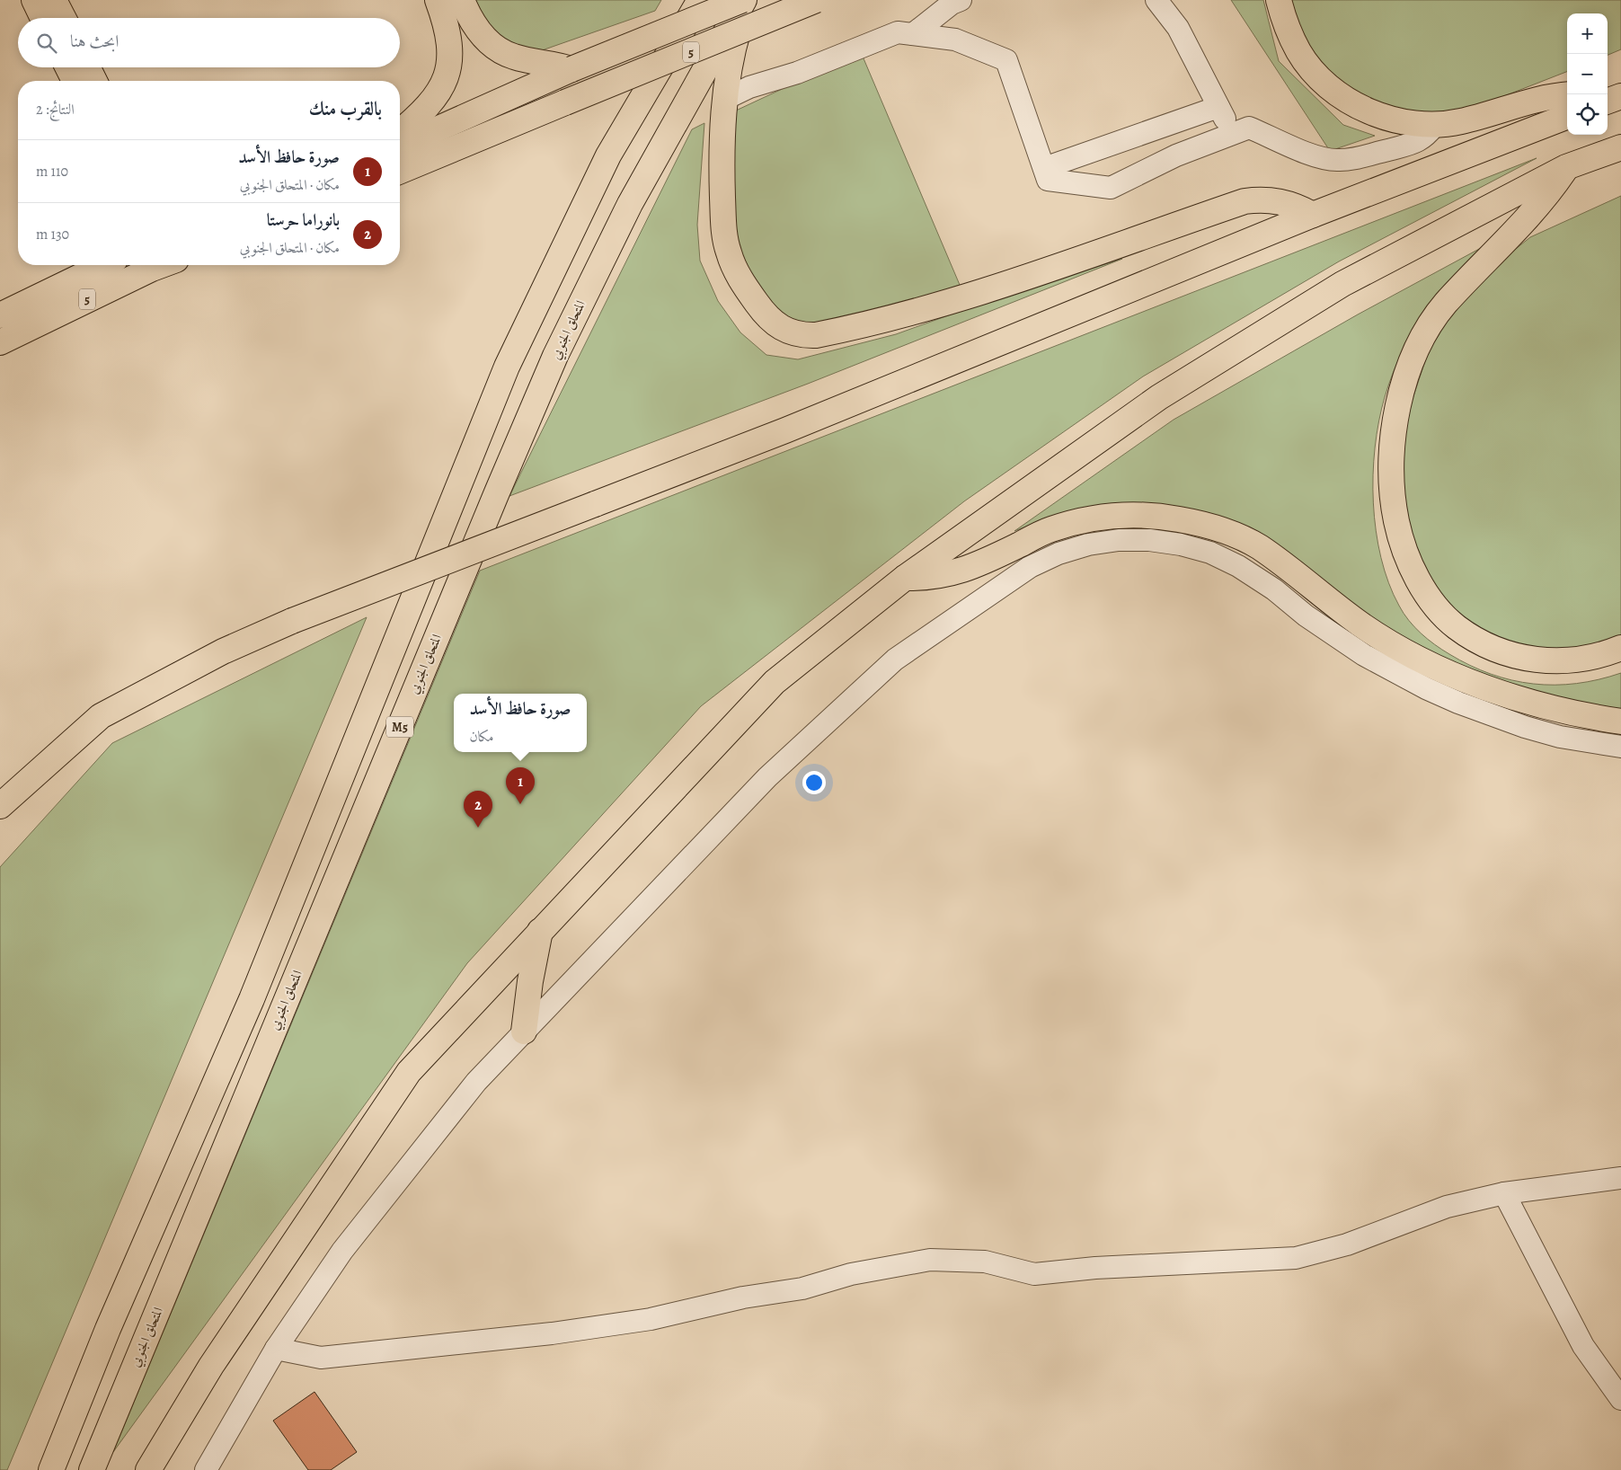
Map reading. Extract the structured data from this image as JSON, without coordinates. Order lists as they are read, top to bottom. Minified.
{"streets":{"main road":["5","المتحلق الجنوبي","M5"]},"crossings":[["5","المتحلق الجنوبي"]],"page":{"map_buttons":["+","−"],"search":"ابحث هنا","heading":["بالقرب منك","النتائج: 2"],"list":[{"mark":"1","name":"صورة حافظ الأسد","note":"مكان · المتحلق الجنوبي","value":"110 m"},{"mark":"2","name":"بانوراما حرستا","note":"مكان · المتحلق الجنوبي","value":"130 m"}],"popup":["صورة حافظ الأسد","مكان"],"pins":["1","2"]}}
